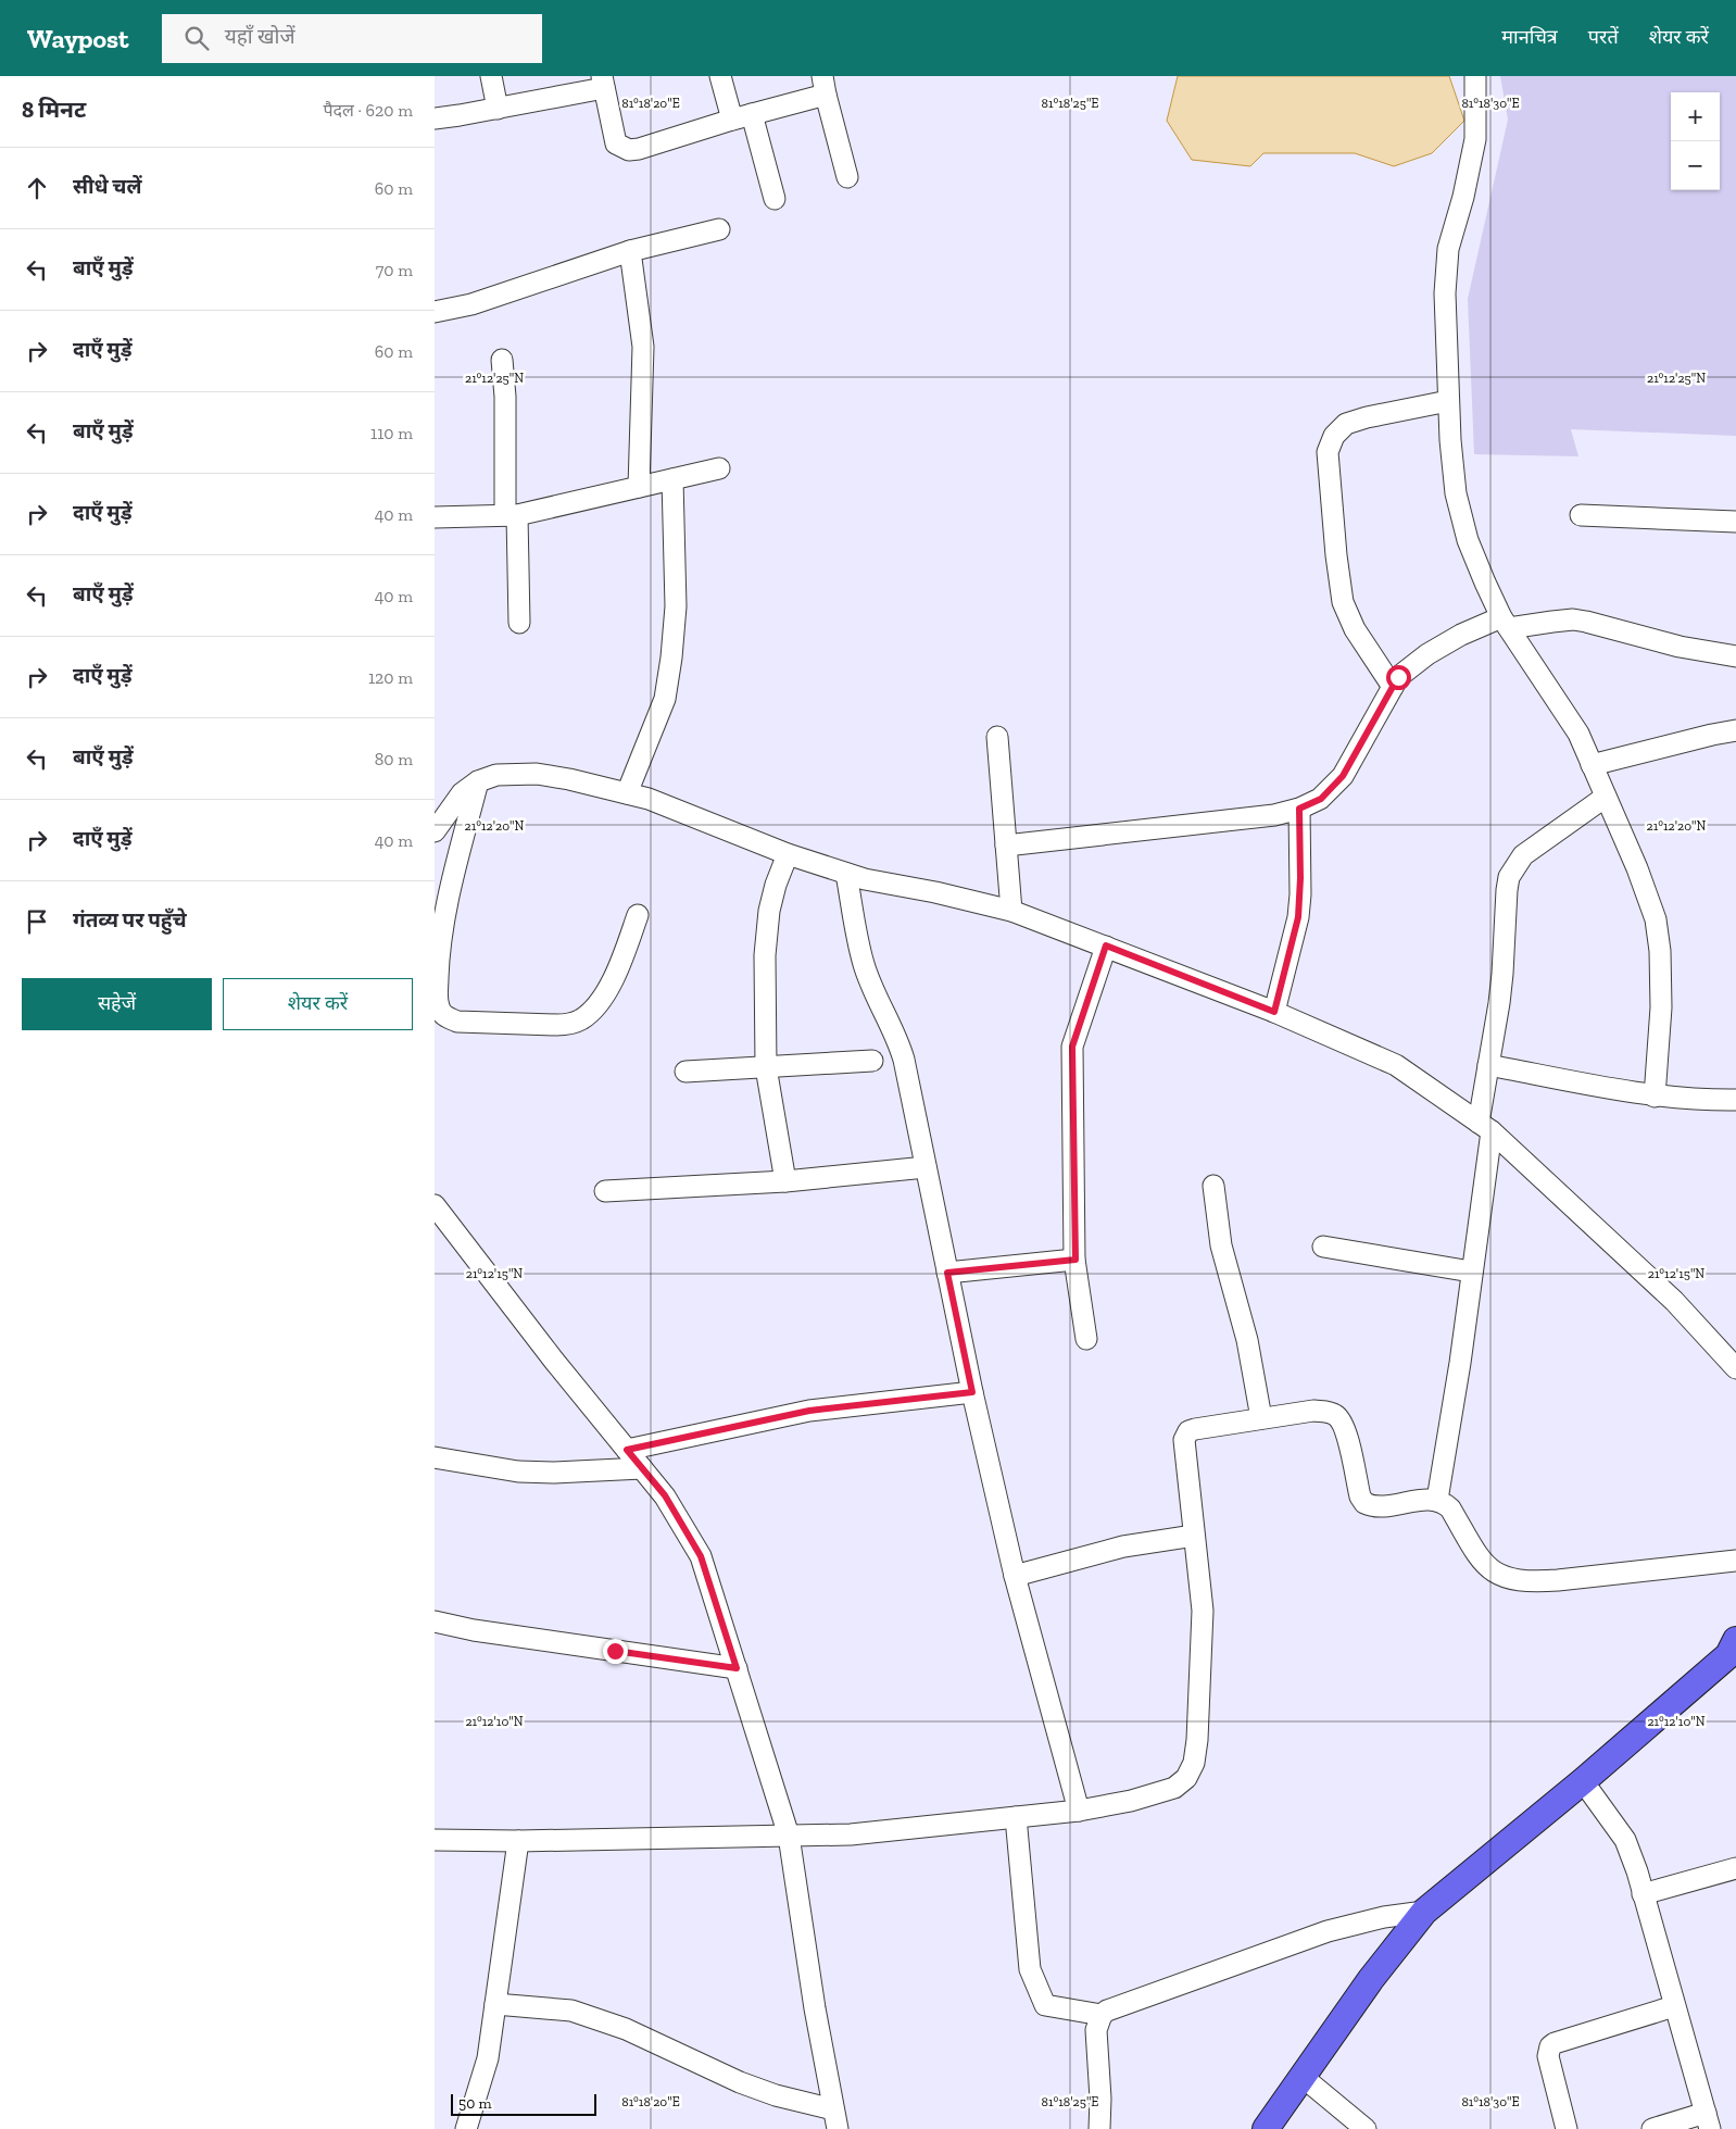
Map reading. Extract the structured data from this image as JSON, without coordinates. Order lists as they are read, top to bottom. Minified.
{"scale_bar":"50 m","page":{"header":"Waypost","search":"यहाँ खोजें","nav":["मानचित्र","परतें","शेयर करें"],"heading":["8 मिनट","पैदल · 620 m"],"map_buttons":["+","−"],"list":[["सीधे चलें","60 m"],["बाएँ मुड़ें","70 m"],["दाएँ मुड़ें","60 m"],["बाएँ मुड़ें","110 m"],["दाएँ मुड़ें","40 m"],["बाएँ मुड़ें","40 m"],["दाएँ मुड़ें","120 m"],["बाएँ मुड़ें","80 m"],["दाएँ मुड़ें","40 m"],"गंतव्य पर पहुँचे"],"buttons":["सहेजें","शेयर करें"],"scale":"50 m"},"coordinates":["81°18'20\"E","81°18'25\"E","81°18'30\"E","21°12'25\"N","21°12'20\"N","21°12'15\"N","21°12'10\"N"]}
